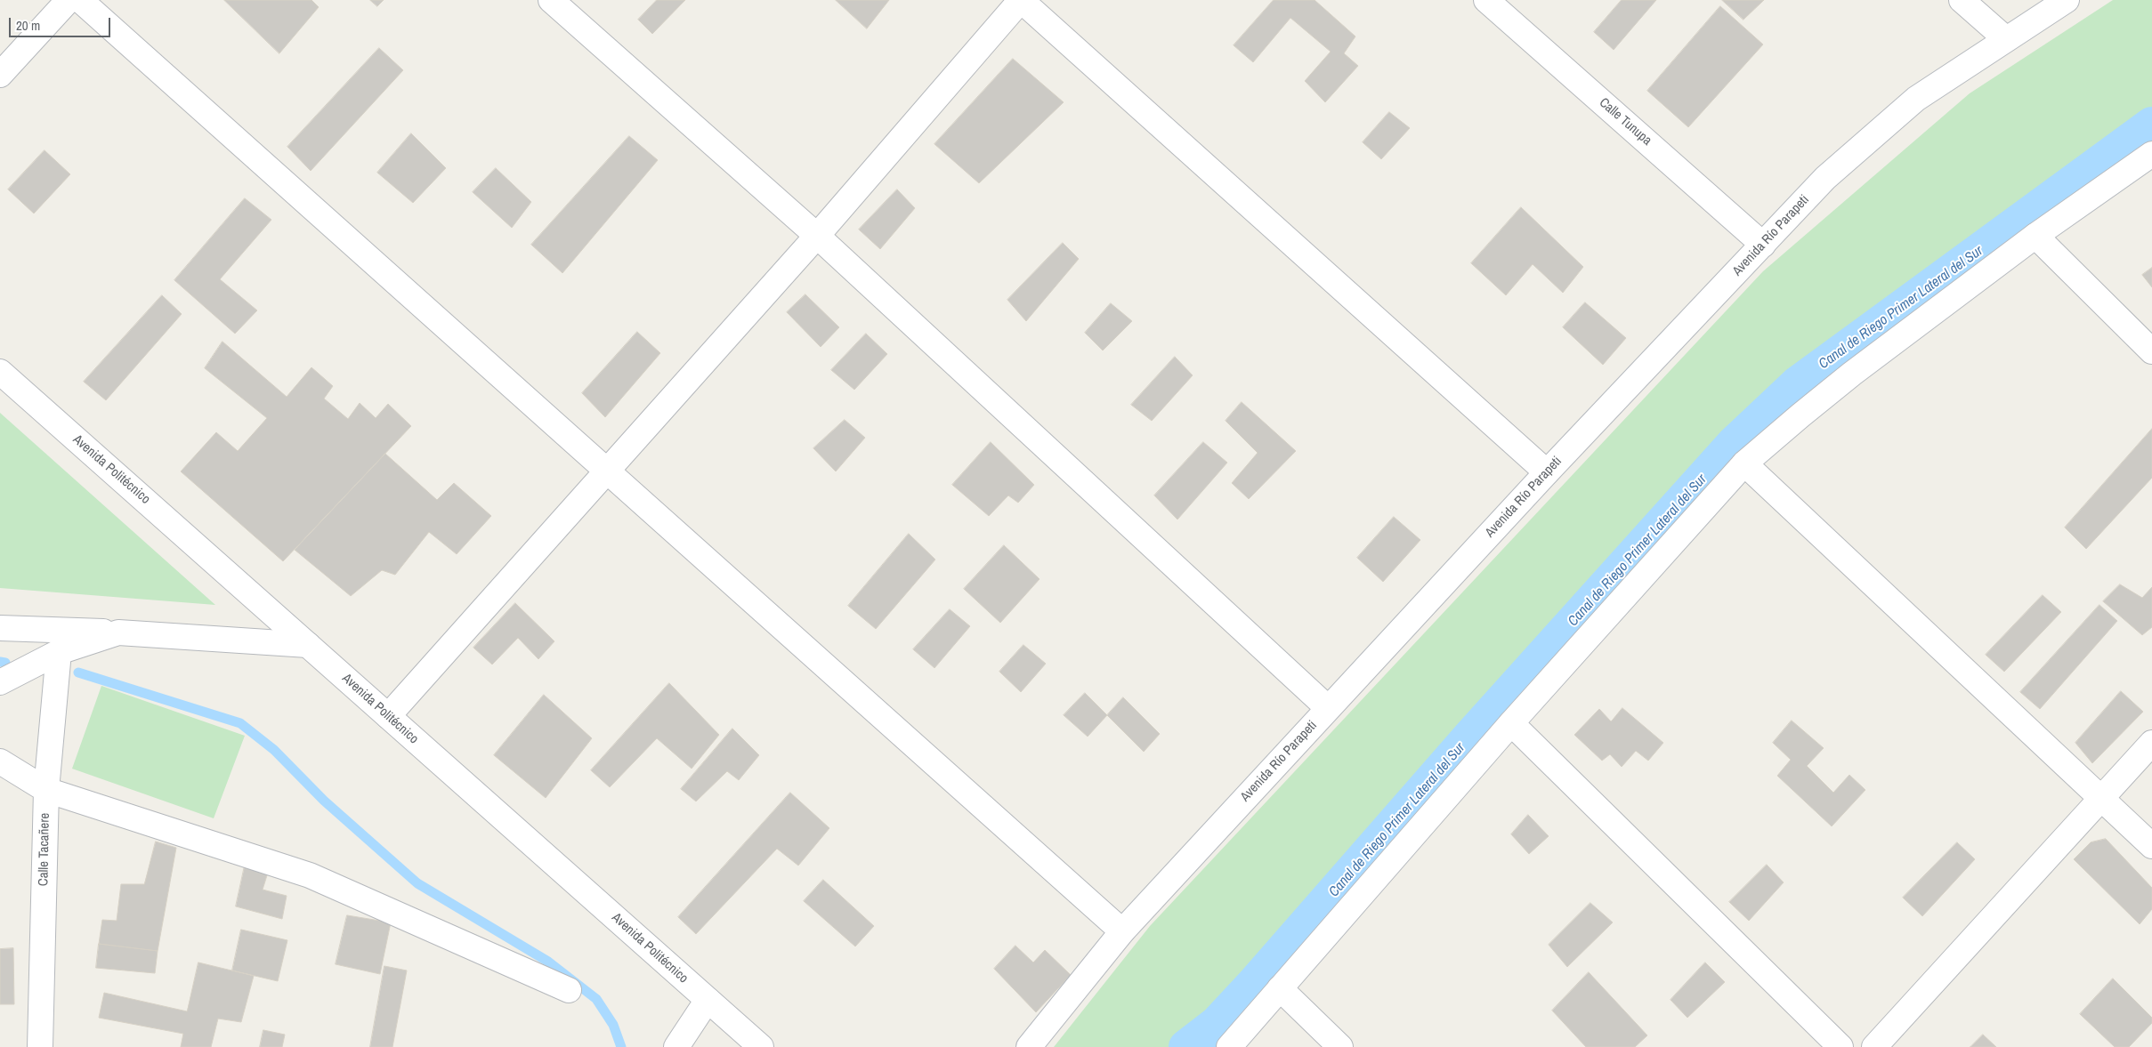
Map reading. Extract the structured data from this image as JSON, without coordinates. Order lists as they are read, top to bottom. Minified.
{"streets":{"street":["Calle Tunupa","Avenida Río Parapeti","Avenida Politécnico","Calle Tacañere"]},"crossings":[["Calle Tunupa","Avenida Río Parapeti"]],"water":["Canal de Riego Primer Lateral del Sur"],"scale_bar":"20 m"}
